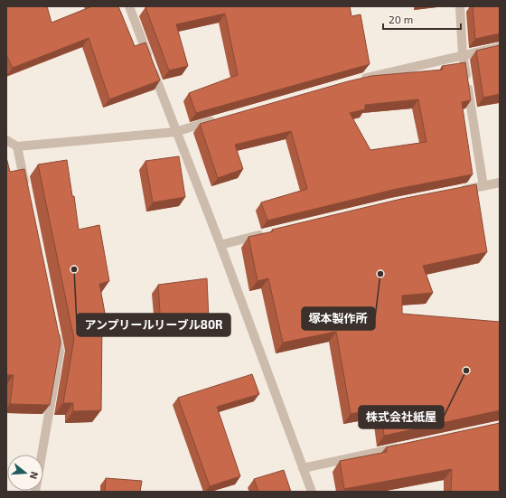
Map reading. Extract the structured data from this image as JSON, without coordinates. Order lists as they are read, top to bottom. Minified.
{"places":["アンプリールリーブル80R","塚本製作所","株式会社紙屋"],"scale_bar":"20 m","north":"right"}
